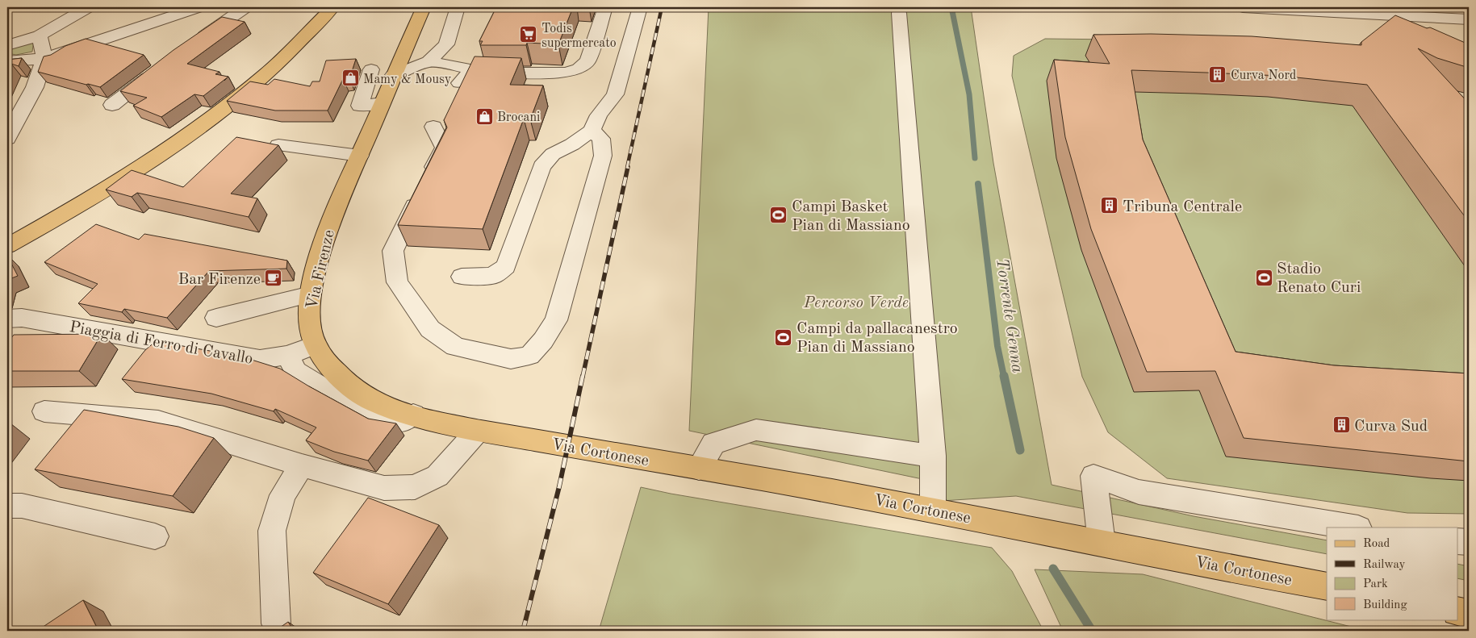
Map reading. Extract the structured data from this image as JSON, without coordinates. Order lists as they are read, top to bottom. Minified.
{"streets":{"main road":["Via Firenze","Via Cortonese"],"street":["Piaggia di Ferro di Cavallo"]},"crossings":[["Via Firenze","Piaggia di Ferro di Cavallo"],["Via Firenze","Via Cortonese"]],"water":["Torrente Genna"],"parks":["Percorso Verde"],"places":{"supermarket":["Todis supermercato"],"building":["Curva Nord","Tribuna Centrale","Curva Sud"],"shop":["Mamy & Mousy","Brocani"],"sports":["Campi Basket Pian di Massiano","Stadio Renato Curi","Campi da pallacanestro Pian di Massiano"],"cafe":["Bar Firenze"]},"legend":["Road","Railway","Park","Building"]}
